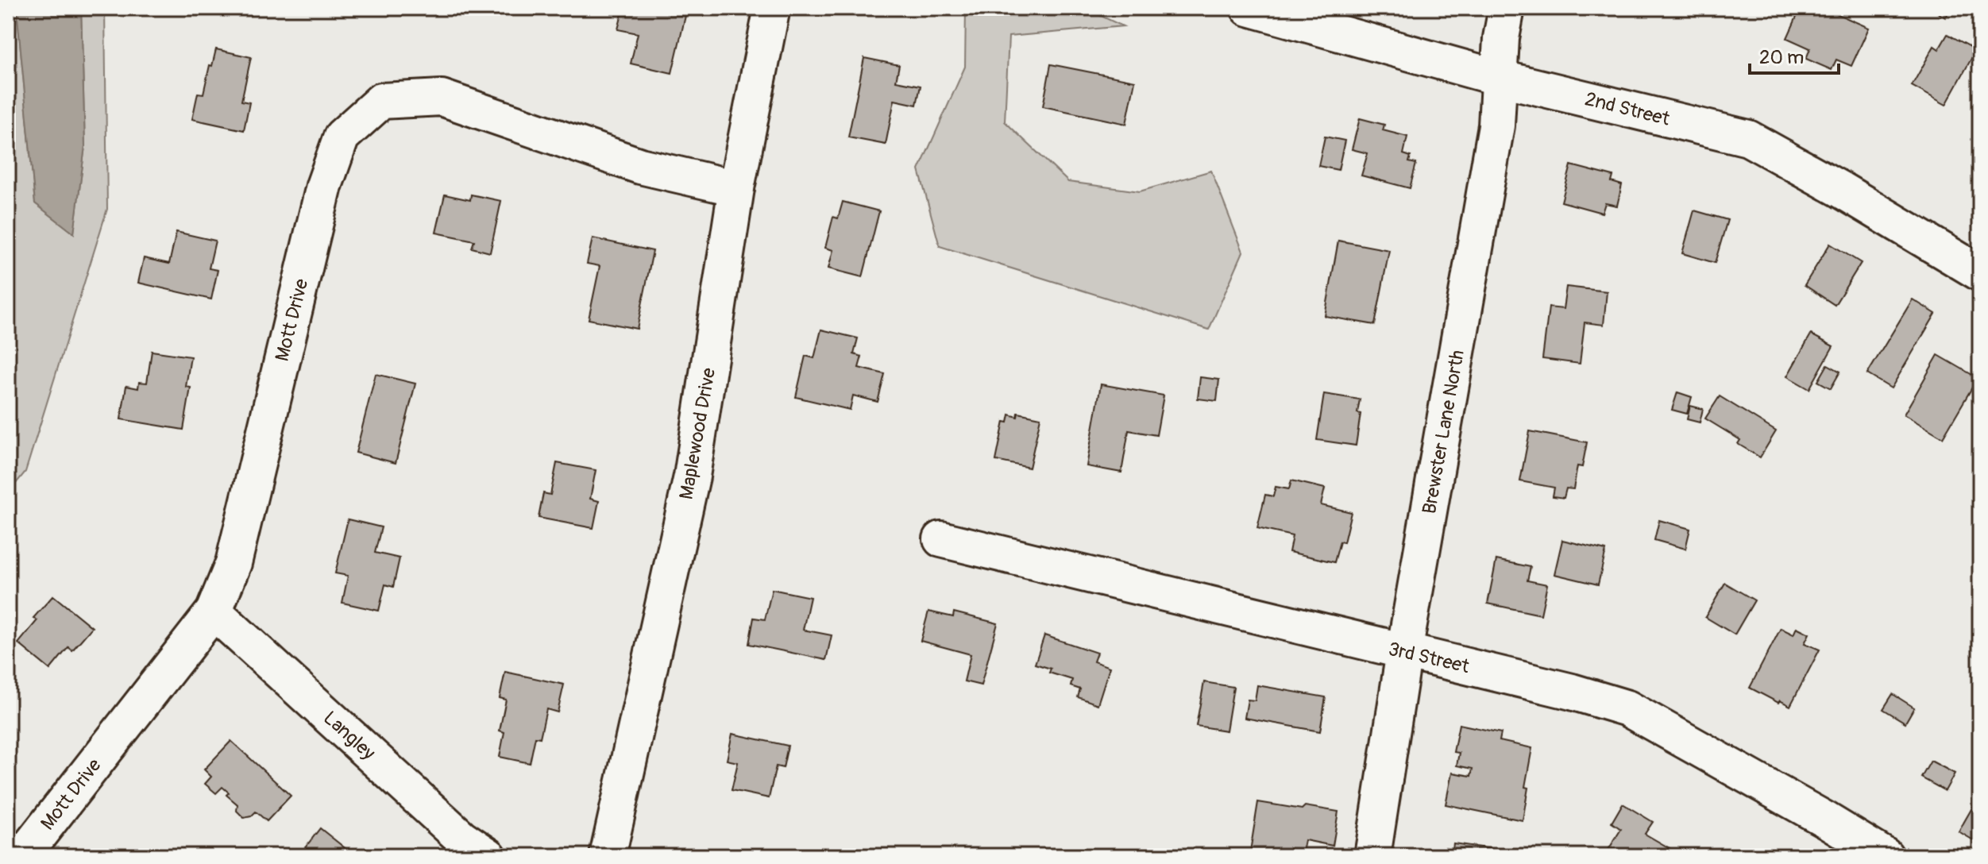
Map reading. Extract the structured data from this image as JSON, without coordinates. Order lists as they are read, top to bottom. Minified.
{"streets":{"street":["2nd Street","Mott Drive","Brewster Lane North","Maplewood Drive","3rd Street","Langley"]},"crossings":[["2nd Street","Brewster Lane North"],["Mott Drive","Maplewood Drive"],["Mott Drive","Langley"],["Brewster Lane North","3rd Street"]],"scale_bar":"20 m"}
